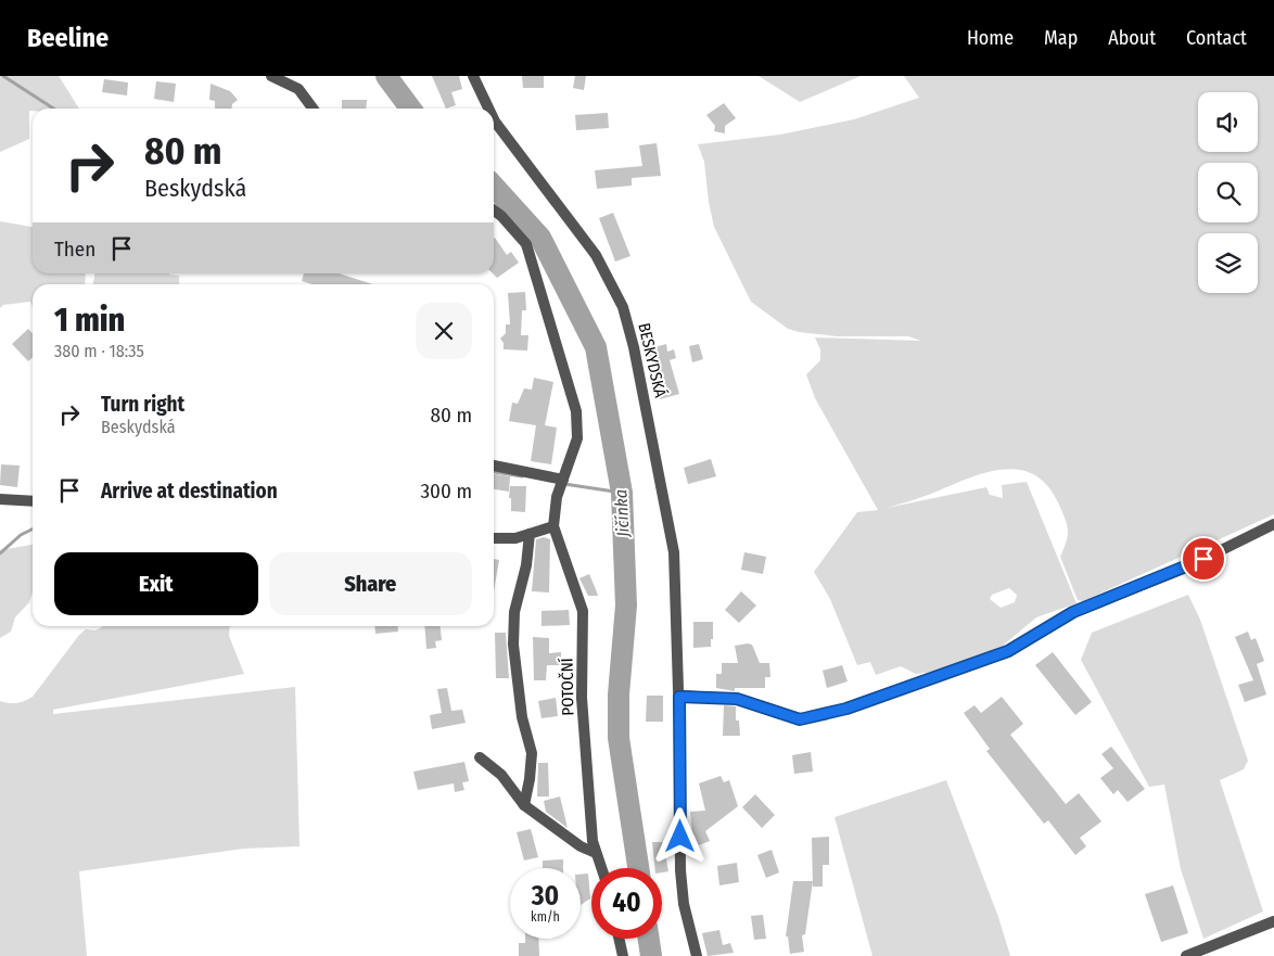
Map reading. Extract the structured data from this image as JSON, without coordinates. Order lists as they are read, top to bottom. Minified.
{"streets":{"street":["BESKYDSKÁ","POTOČNÍ"]},"water":["Jičínka"],"page":{"header":"Beeline","nav":["Home","Map","About","Contact"],"turn":["80 m","Beskydská"],"then":"Then","heading":["1 min","380 m · 18:35"],"list":[{"name":"Turn right","note":"Beskydská","value":"80 m"},{"name":"Arrive at destination","value":"300 m"}],"buttons":["Exit","Share"],"speed":"30 km/h","limit":"40"}}
